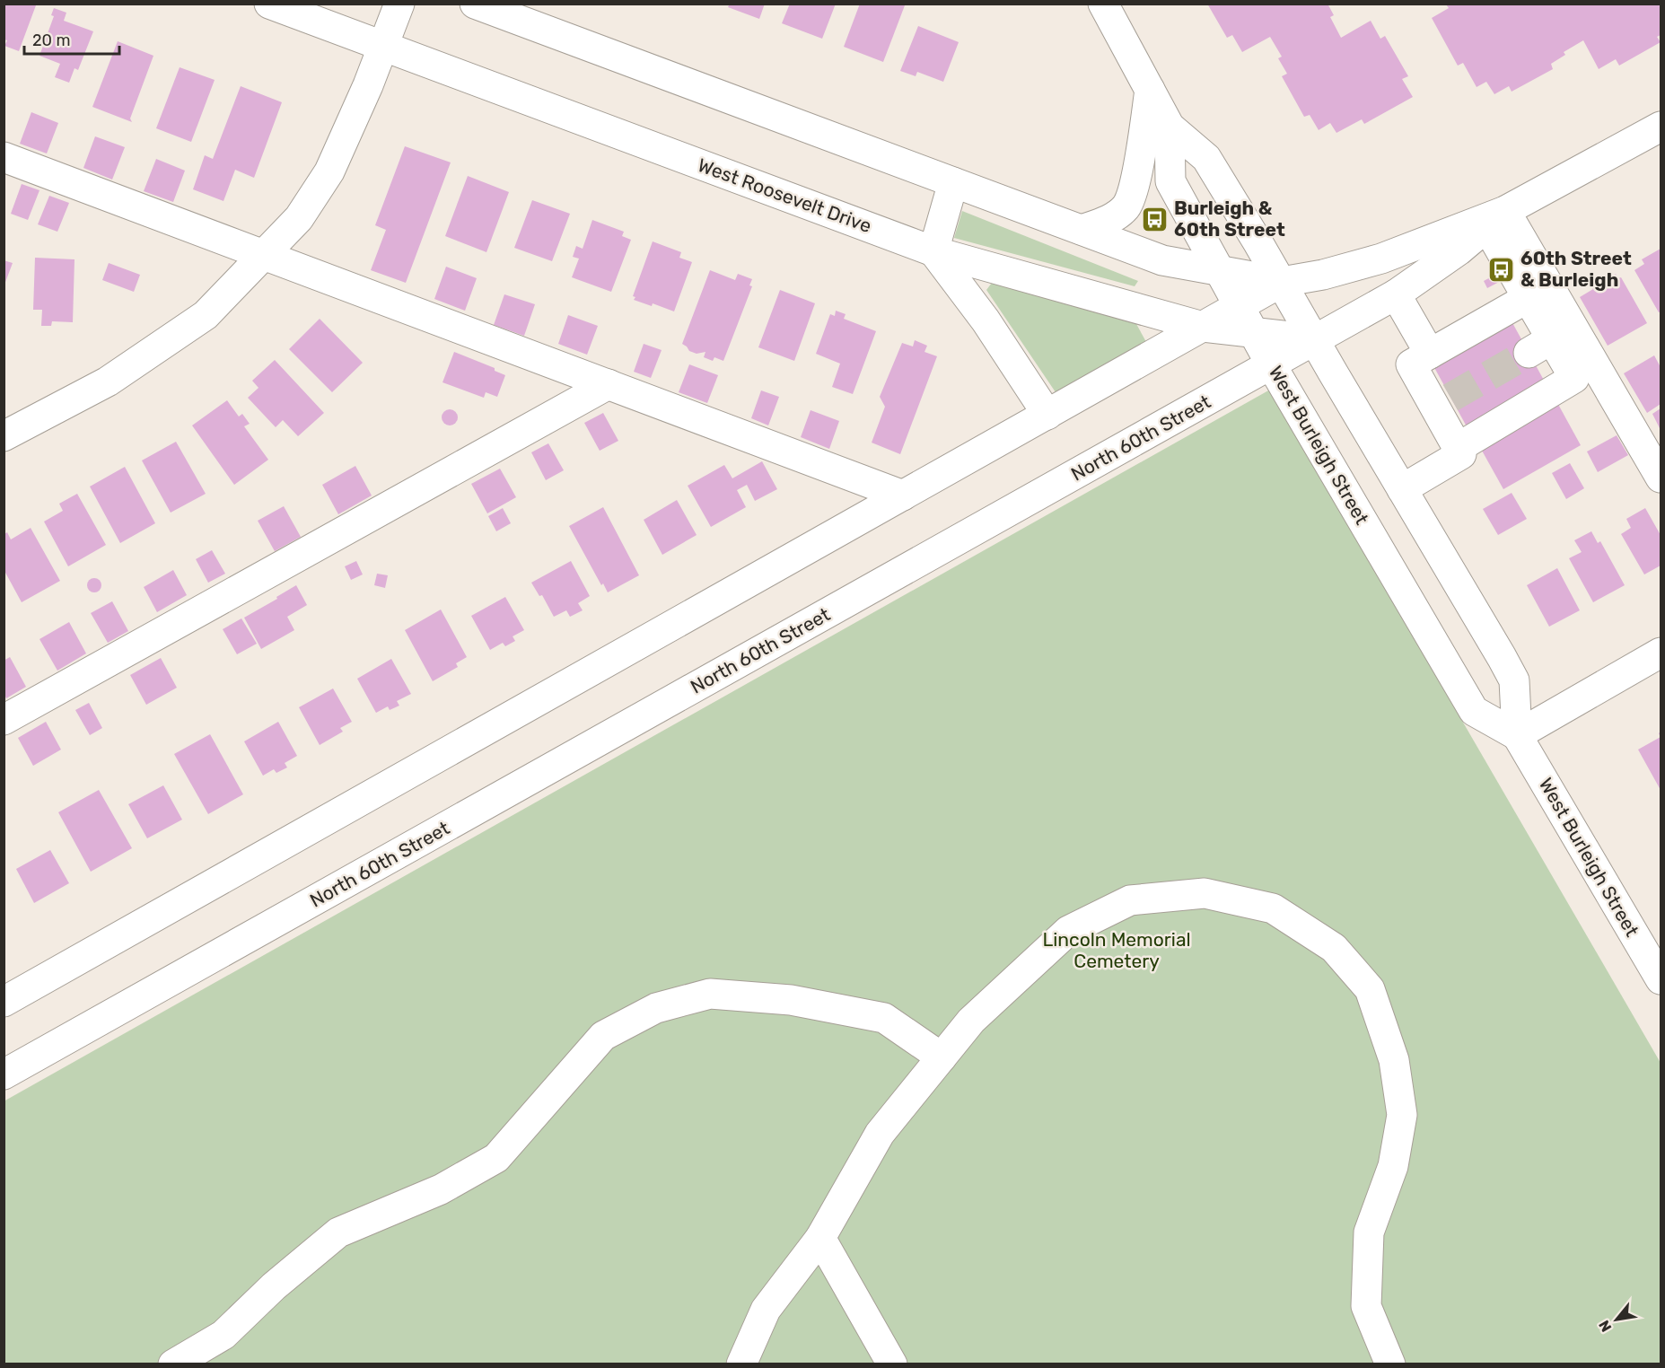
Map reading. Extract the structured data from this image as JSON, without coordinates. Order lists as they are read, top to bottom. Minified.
{"streets":{"main road":["West Roosevelt Drive","North 60th Street","West Burleigh Street"]},"crossings":[["West Roosevelt Drive","North 60th Street"],["West Roosevelt Drive","West Burleigh Street"],["North 60th Street","West Burleigh Street"]],"parks":["Lincoln Memorial Cemetery"],"places":{"bus stop":["Burleigh & 60th Street","60th Street & Burleigh"]},"scale_bar":"20 m","north":"bottom left"}
